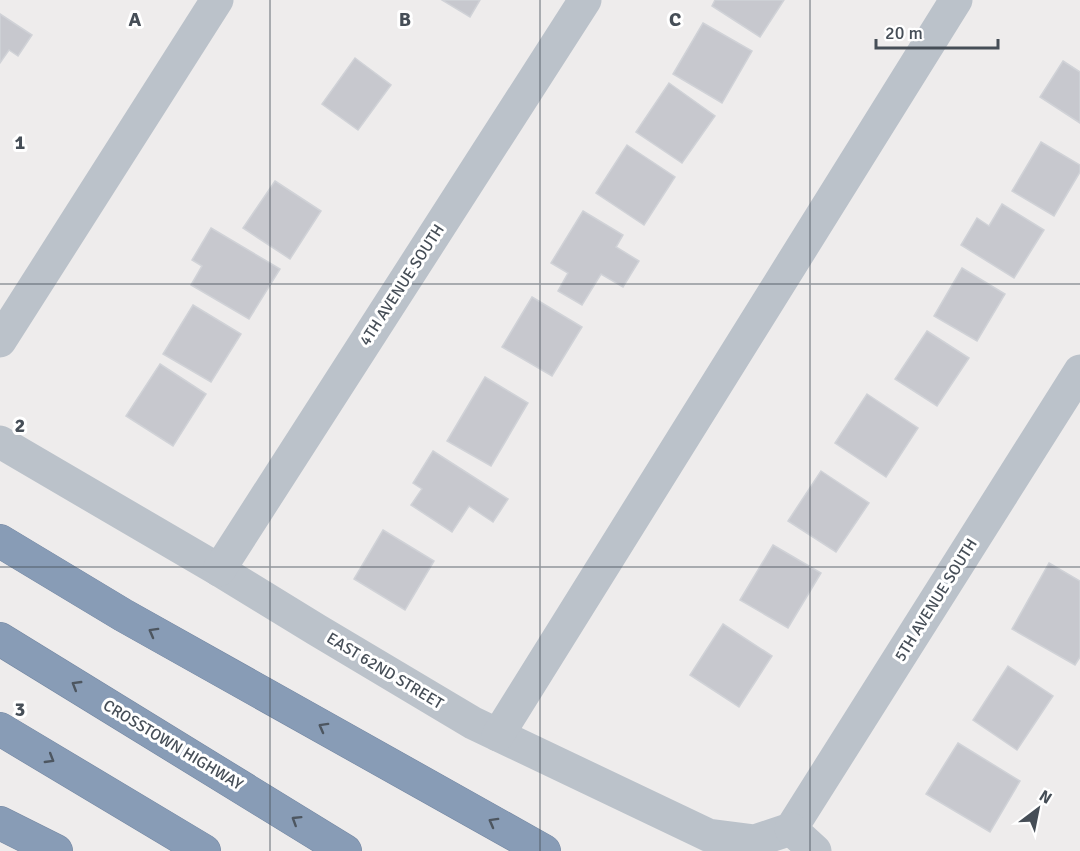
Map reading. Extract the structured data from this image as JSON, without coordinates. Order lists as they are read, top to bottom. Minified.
{"streets":{"highway":["CROSSTOWN HIGHWAY"],"street":["4TH AVENUE SOUTH","5TH AVENUE SOUTH","EAST 62ND STREET"]},"crossings":[["4TH AVENUE SOUTH","EAST 62ND STREET"],["5TH AVENUE SOUTH","EAST 62ND STREET"]],"scale_bar":"20 m","north":"top right","grid":{"columns":["A","B","C"],"rows":["1","2","3"]}}
